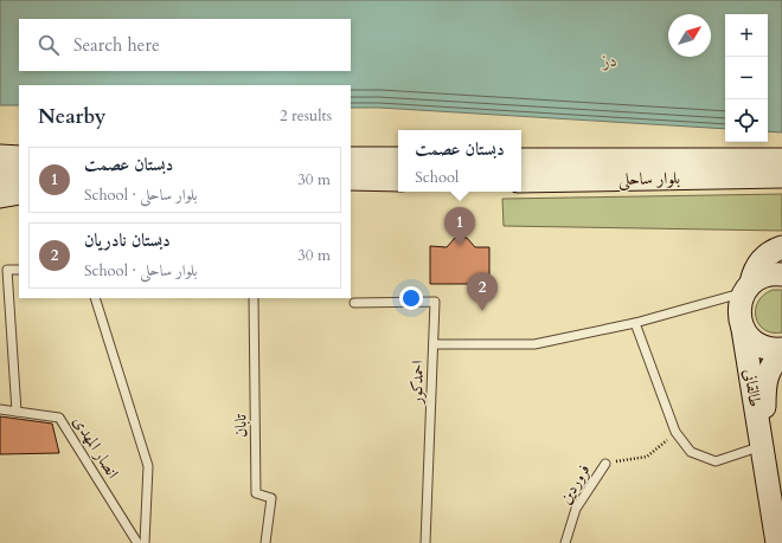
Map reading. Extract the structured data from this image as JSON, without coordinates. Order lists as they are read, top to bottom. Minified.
{"streets":{"main road":["بلوار ساحلی","طالقانی"],"lane":["احمدکور","تابان","انصار المهدی","فروردین"]},"water":["دز"],"north":"top right","page":{"map_buttons":["+","−"],"search":"Search here","heading":["Nearby","2 results"],"popup":["دبستان عصمت","School"],"list":[{"mark":"1","name":"دبستان عصمت","note":"School · بلوار ساحلی","value":"30 m"},{"mark":"2","name":"دبستان نادریان","note":"School · بلوار ساحلی","value":"30 m"}],"pins":["1","2"]}}
